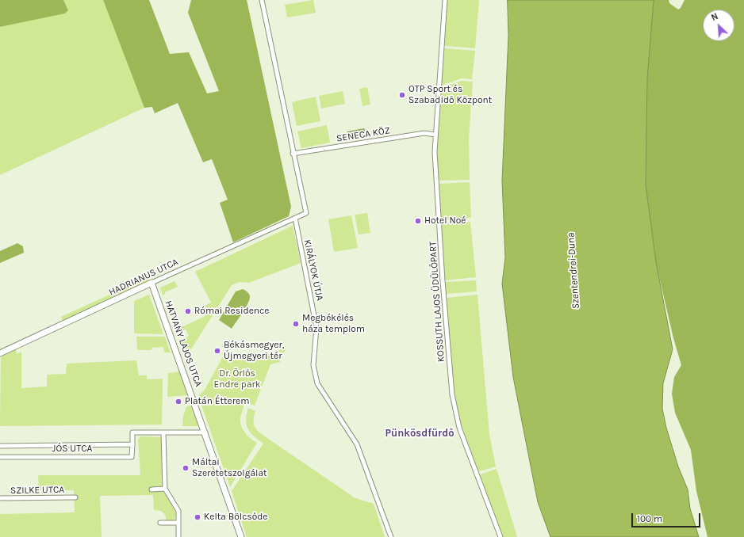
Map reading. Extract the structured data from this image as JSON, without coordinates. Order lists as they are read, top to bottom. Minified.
{"streets":{"street":["SENECA KÖZ","KIRÁLYOK ÚTJA","HADRIANUS UTCA","KOSSUTH LAJOS ÜDÜLŐPART","HATVANY LAJOS UTCA","JÓS UTCA","SZILKE UTCA"]},"crossings":[["SENECA KÖZ","KOSSUTH LAJOS ÜDÜLŐPART"],["KIRÁLYOK ÚTJA","HADRIANUS UTCA"],["HADRIANUS UTCA","HATVANY LAJOS UTCA"],["HATVANY LAJOS UTCA","JÓS UTCA"]],"districts":["Pünkösdfürdő"],"water":["Szentendrei-Duna"],"parks":["Dr. Örlős Endre park"],"places":["OTP Sport és Szabadidő Központ","Hotel Noé","Római Residence","Megbékélés háza templom","Békásmegyer, Újmegyeri tér","Platán Étterem","Máltai Szeretetszolgálat","Kelta Bölcsőde"],"scale_bar":"100 m","north":"top left"}
